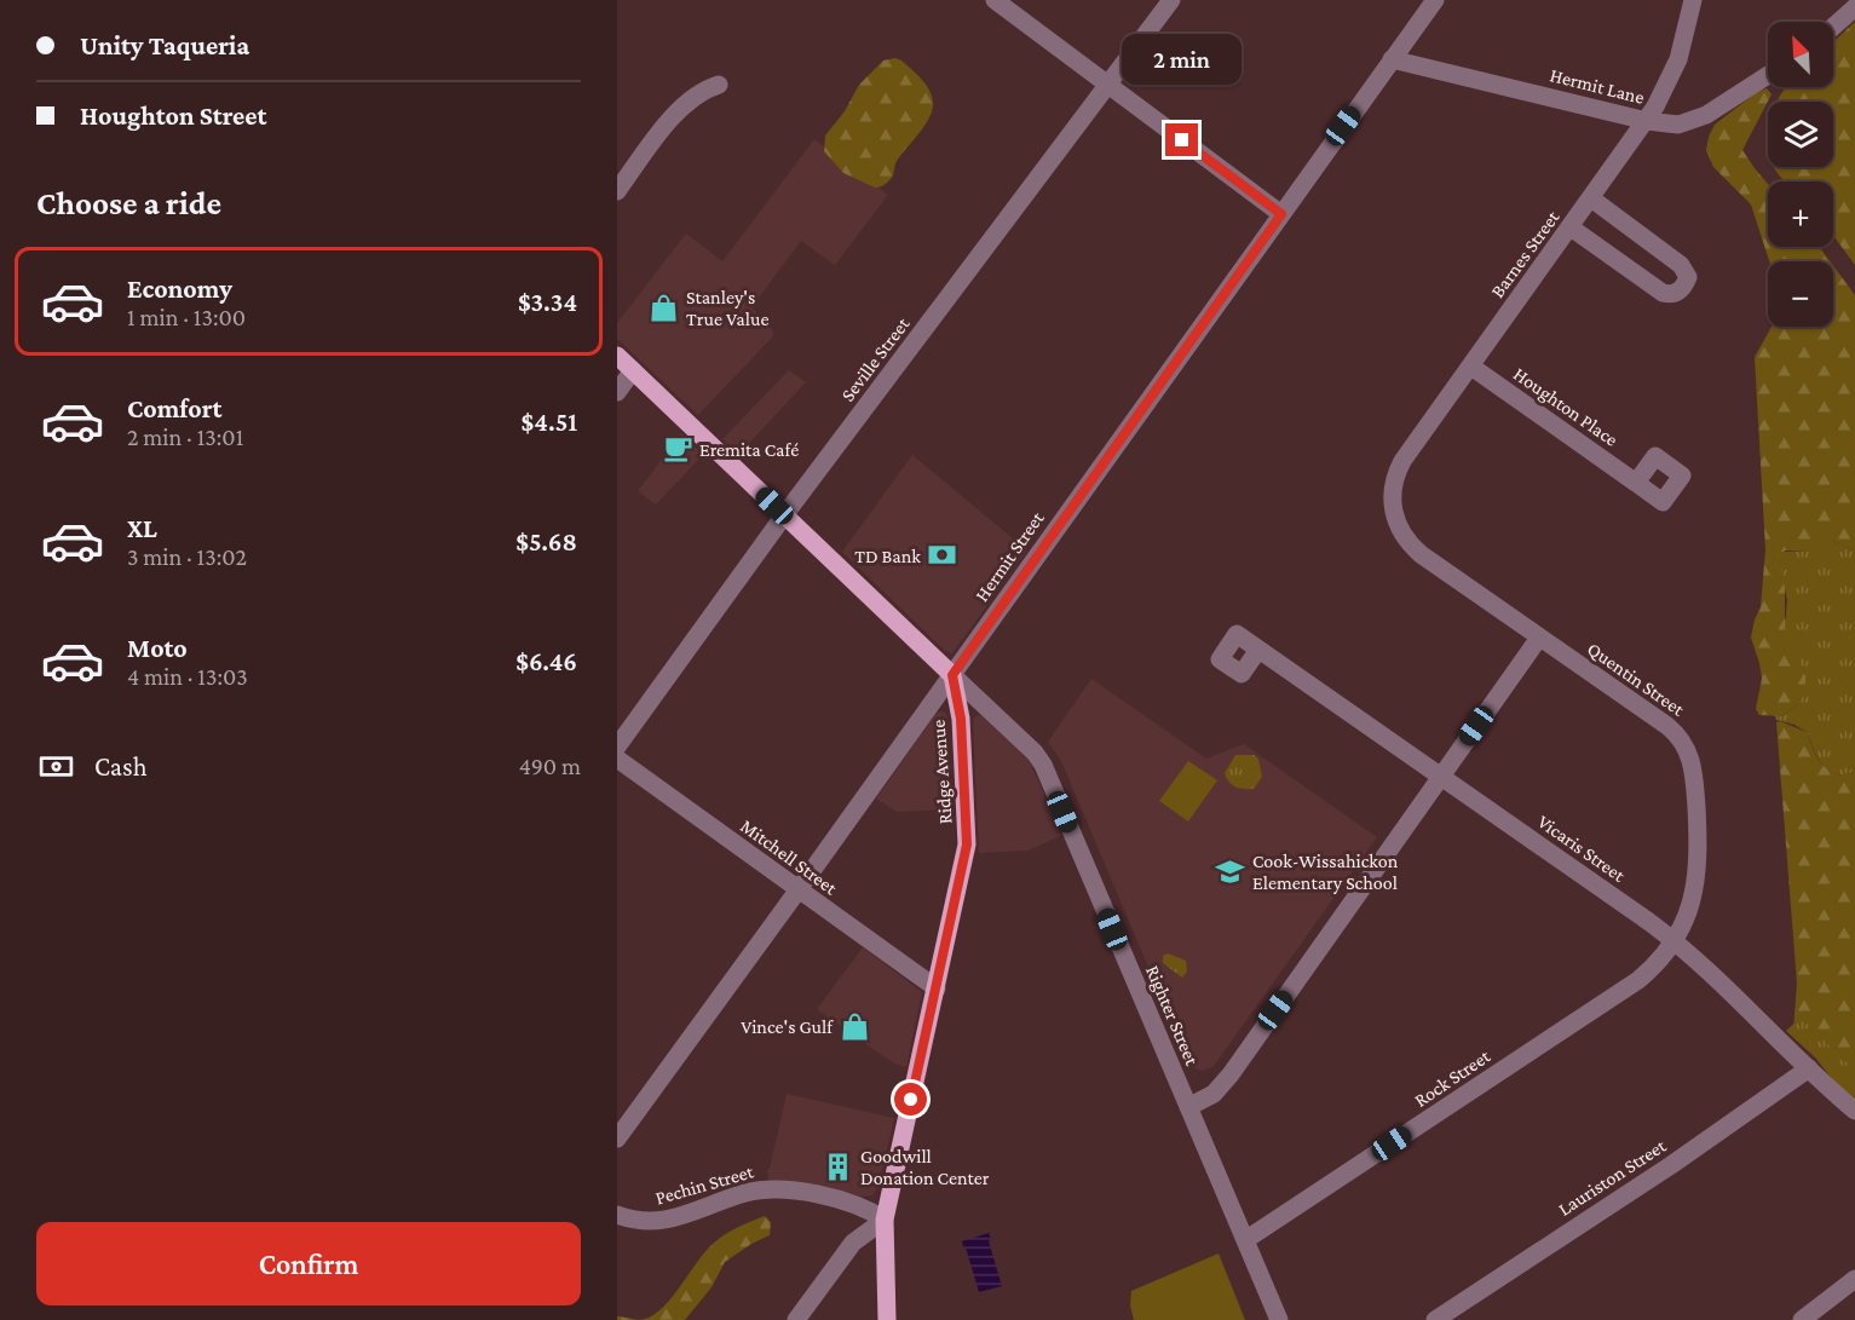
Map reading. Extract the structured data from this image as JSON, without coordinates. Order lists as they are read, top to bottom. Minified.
{"streets":{"main road":["Ridge Avenue"],"street":["Hermit Lane","Barnes Street","Seville Street","Houghton Place","Hermit Street","Quentin Street","Vicaris Street","Mitchell Street","Righter Street","Rock Street","Lauriston Street","Pechin Street"]},"crossings":[["Hermit Lane","Barnes Street"],["Hermit Lane","Hermit Street"],["Barnes Street","Houghton Place"],["Barnes Street","Quentin Street"],["Hermit Street","Ridge Avenue"],["Hermit Street","Mitchell Street"],["Hermit Street","Righter Street"],["Quentin Street","Vicaris Street"],["Quentin Street","Rock Street"],["Ridge Avenue","Mitchell Street"],["Ridge Avenue","Righter Street"],["Ridge Avenue","Pechin Street"],["Vicaris Street","Rock Street"],["Vicaris Street","Lauriston Street"],["Righter Street","Rock Street"]],"places":{"shop":["Stanley's True Value","Vince's Gulf"],"cafe":["Eremita Café"],"bank":["TD Bank"],"school or university":["Cook-Wissahickon Elementary School"],"building":["Goodwill Donation Center"]},"north":"top left","page":{"banner":["Unity Taqueria","Houghton Street"],"map_buttons":["+","−"],"bubble":"2 min","heading":"Choose a ride","list":[{"name":"Economy","note":"1 min · 13:00","value":"$3.34"},{"name":"Comfort","note":"2 min · 13:01","value":"$4.51"},{"name":"XL","note":"3 min · 13:02","value":"$5.68"},{"name":"Moto","note":"4 min · 13:03","value":"$6.46"}],"pay":["Cash","490 m"],"buttons":"Confirm"}}
